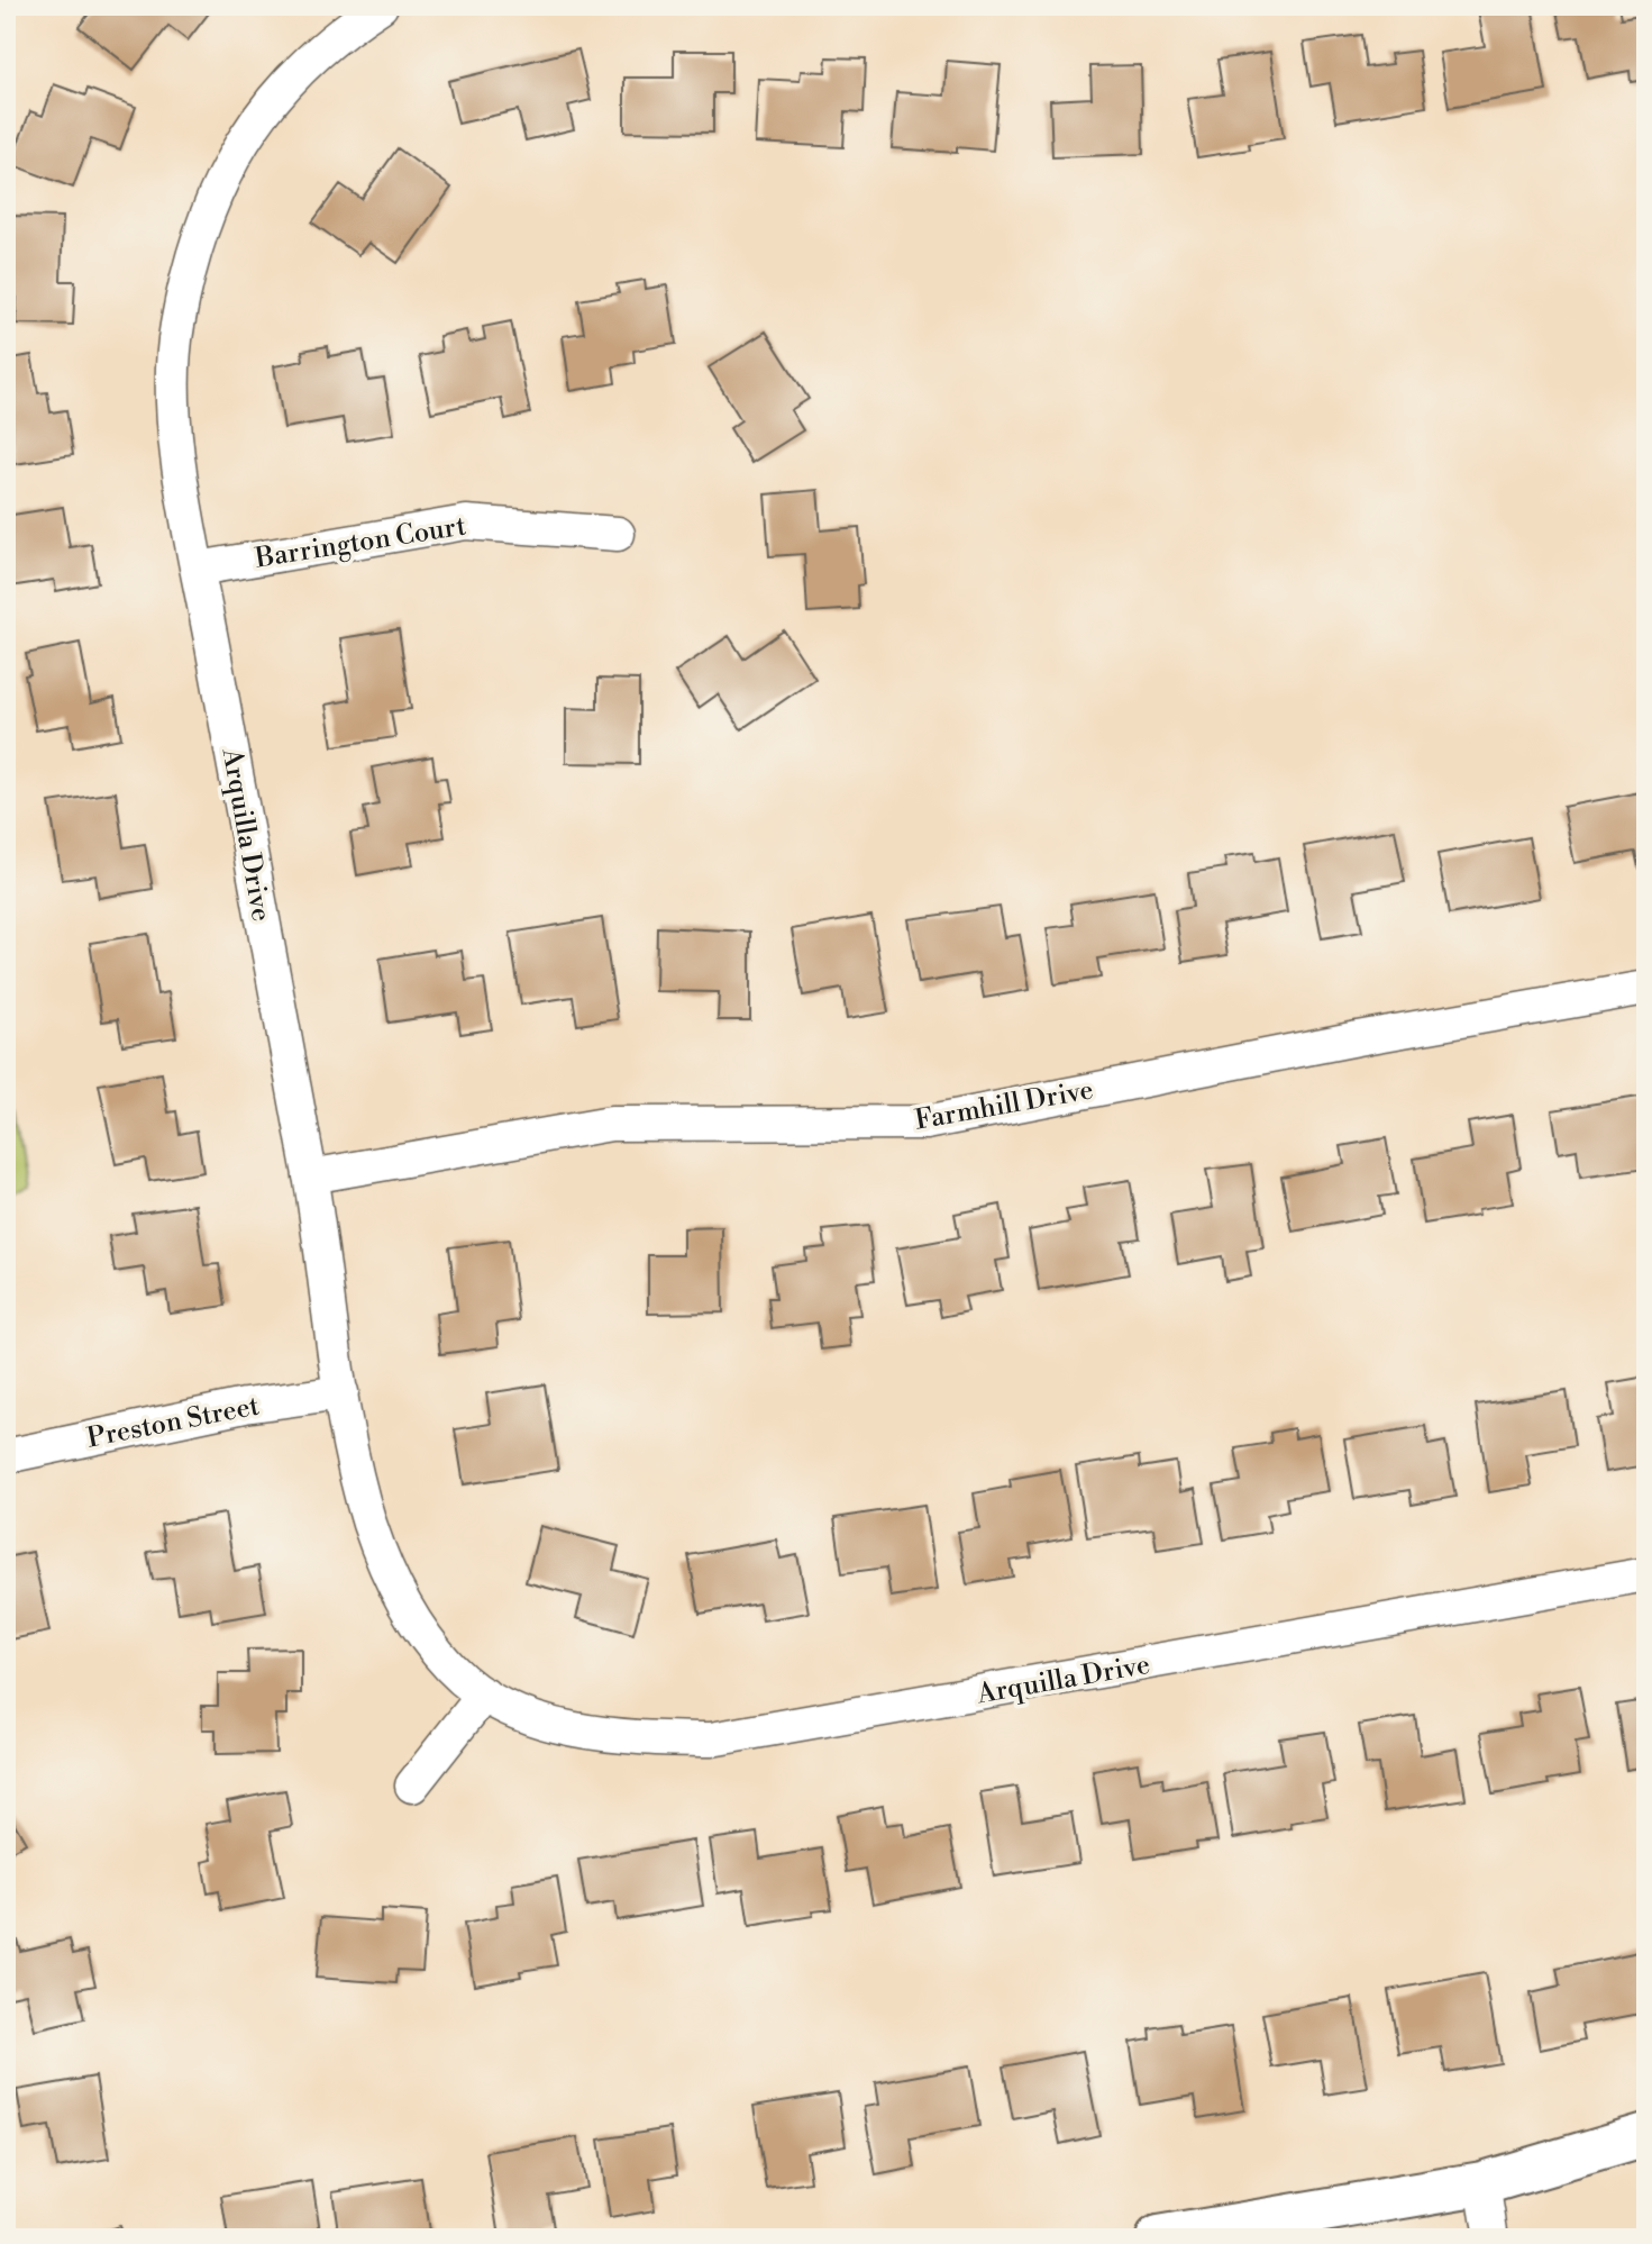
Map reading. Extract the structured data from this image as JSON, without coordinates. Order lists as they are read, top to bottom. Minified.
{"streets":{"street":["Barrington Court","Arquilla Drive","Farmhill Drive","Preston Street"]},"crossings":[["Barrington Court","Arquilla Drive"],["Arquilla Drive","Farmhill Drive"],["Arquilla Drive","Preston Street"]]}
